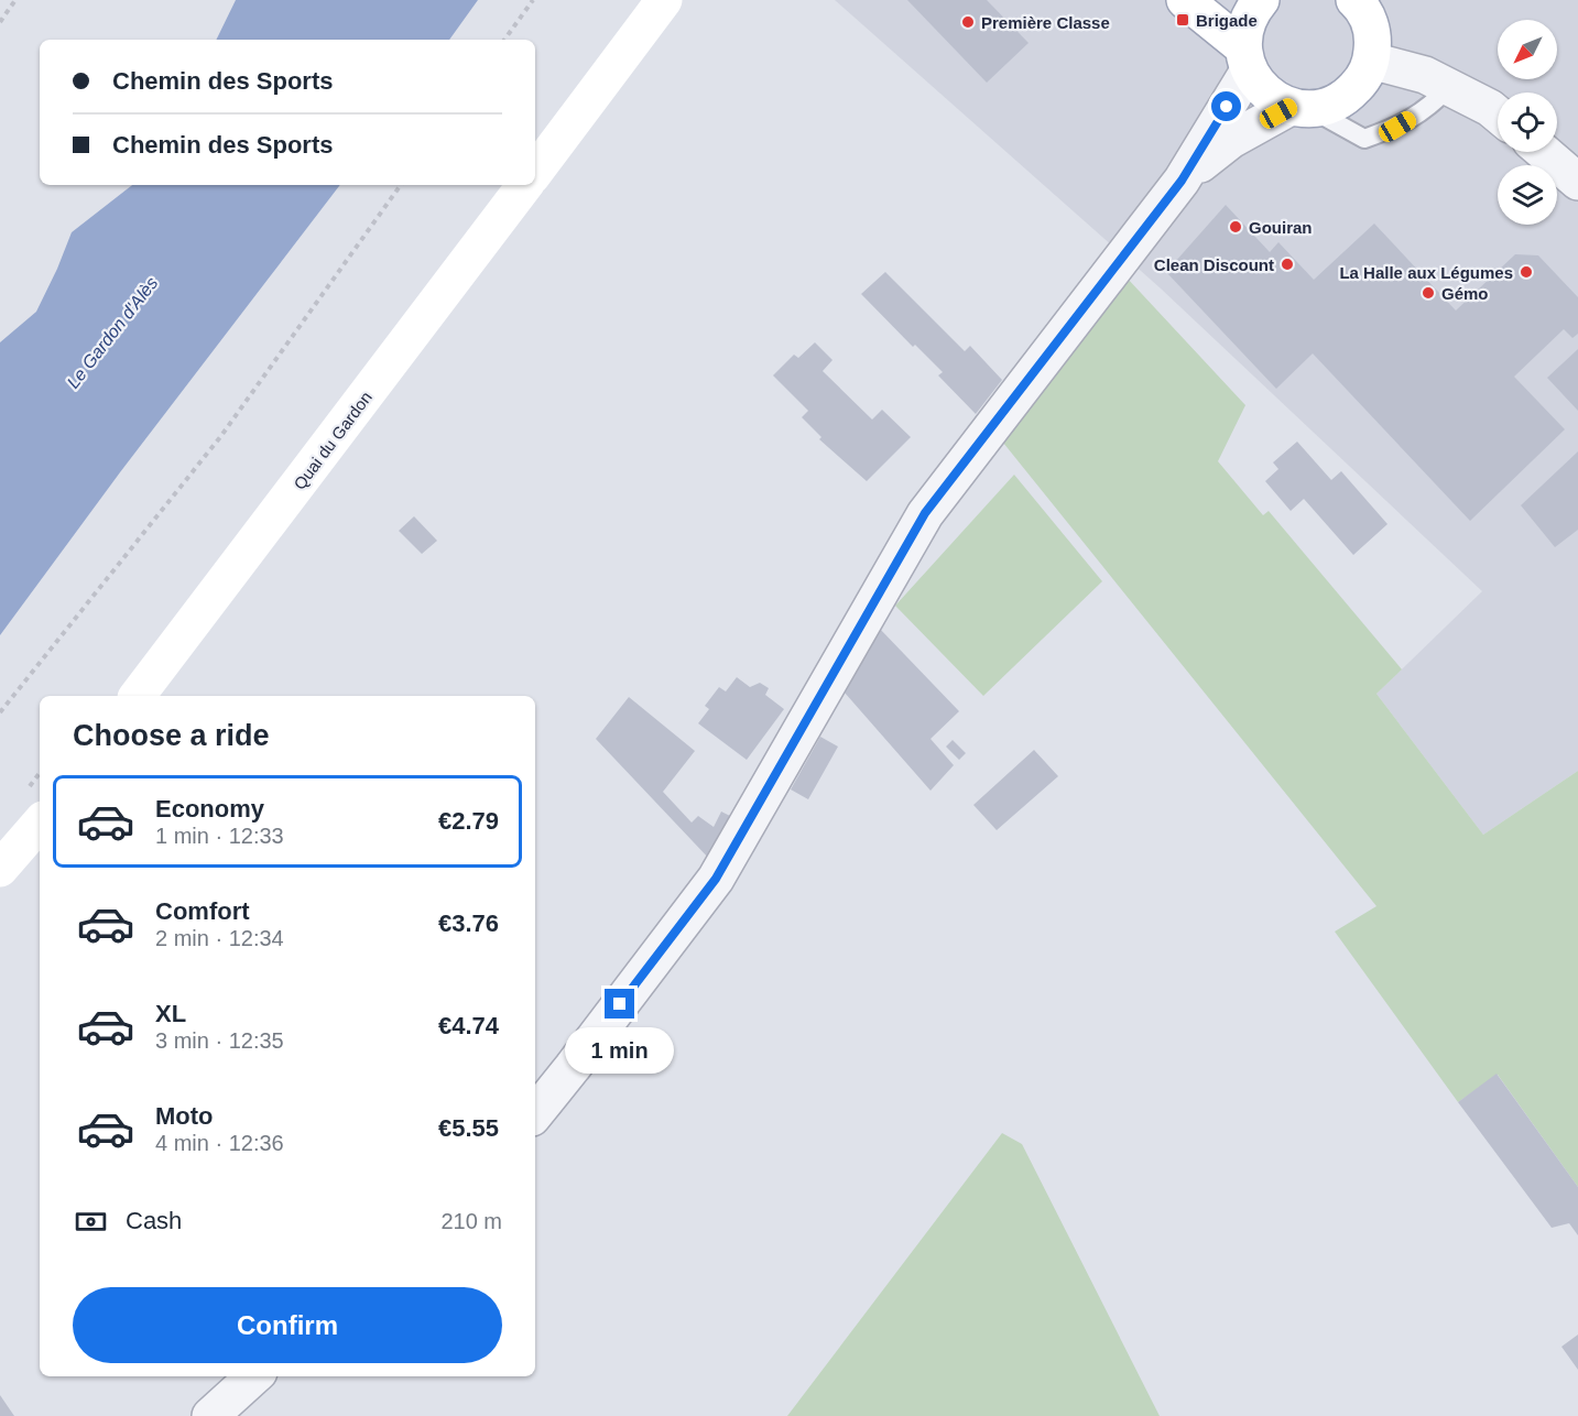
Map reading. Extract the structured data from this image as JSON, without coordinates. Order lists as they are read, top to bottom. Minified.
{"streets":{"main road":["Quai du Gardon"]},"water":["Le Gardon d'Alès"],"places":{"transit":["Brigade"],"other":["Première Classe","Gouiran","Clean Discount","La Halle aux Légumes","Gémo"]},"north":"bottom left","page":{"banner":["Chemin des Sports","Chemin des Sports"],"heading":"Choose a ride","list":[{"name":"Economy","note":"1 min · 12:33","value":"€2.79"},{"name":"Comfort","note":"2 min · 12:34","value":"€3.76"},{"name":"XL","note":"3 min · 12:35","value":"€4.74"},{"name":"Moto","note":"4 min · 12:36","value":"€5.55"}],"bubble":"1 min","pay":["Cash","210 m"],"buttons":"Confirm"}}
